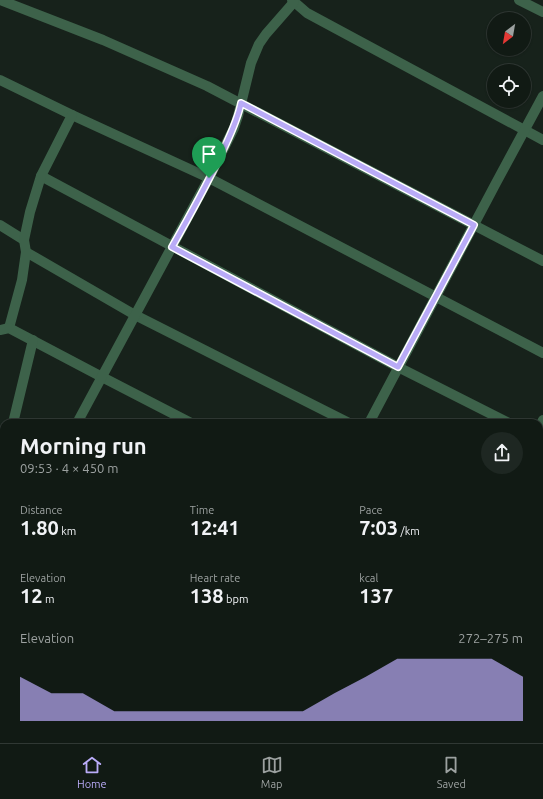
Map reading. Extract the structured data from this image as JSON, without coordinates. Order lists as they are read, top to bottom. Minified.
{"north":"bottom left","page":{"heading":["Morning run","09:53 · 4 × 450 m"],"stats":[["Distance","1.80 km"],["Time","12:41"],["Pace","7:03 /km"],["Elevation","12 m"],["Heart rate","138 bpm"],["kcal","137"]],"chart":["Elevation","272–275 m"],"tabs":["Home","Map","Saved"]}}
